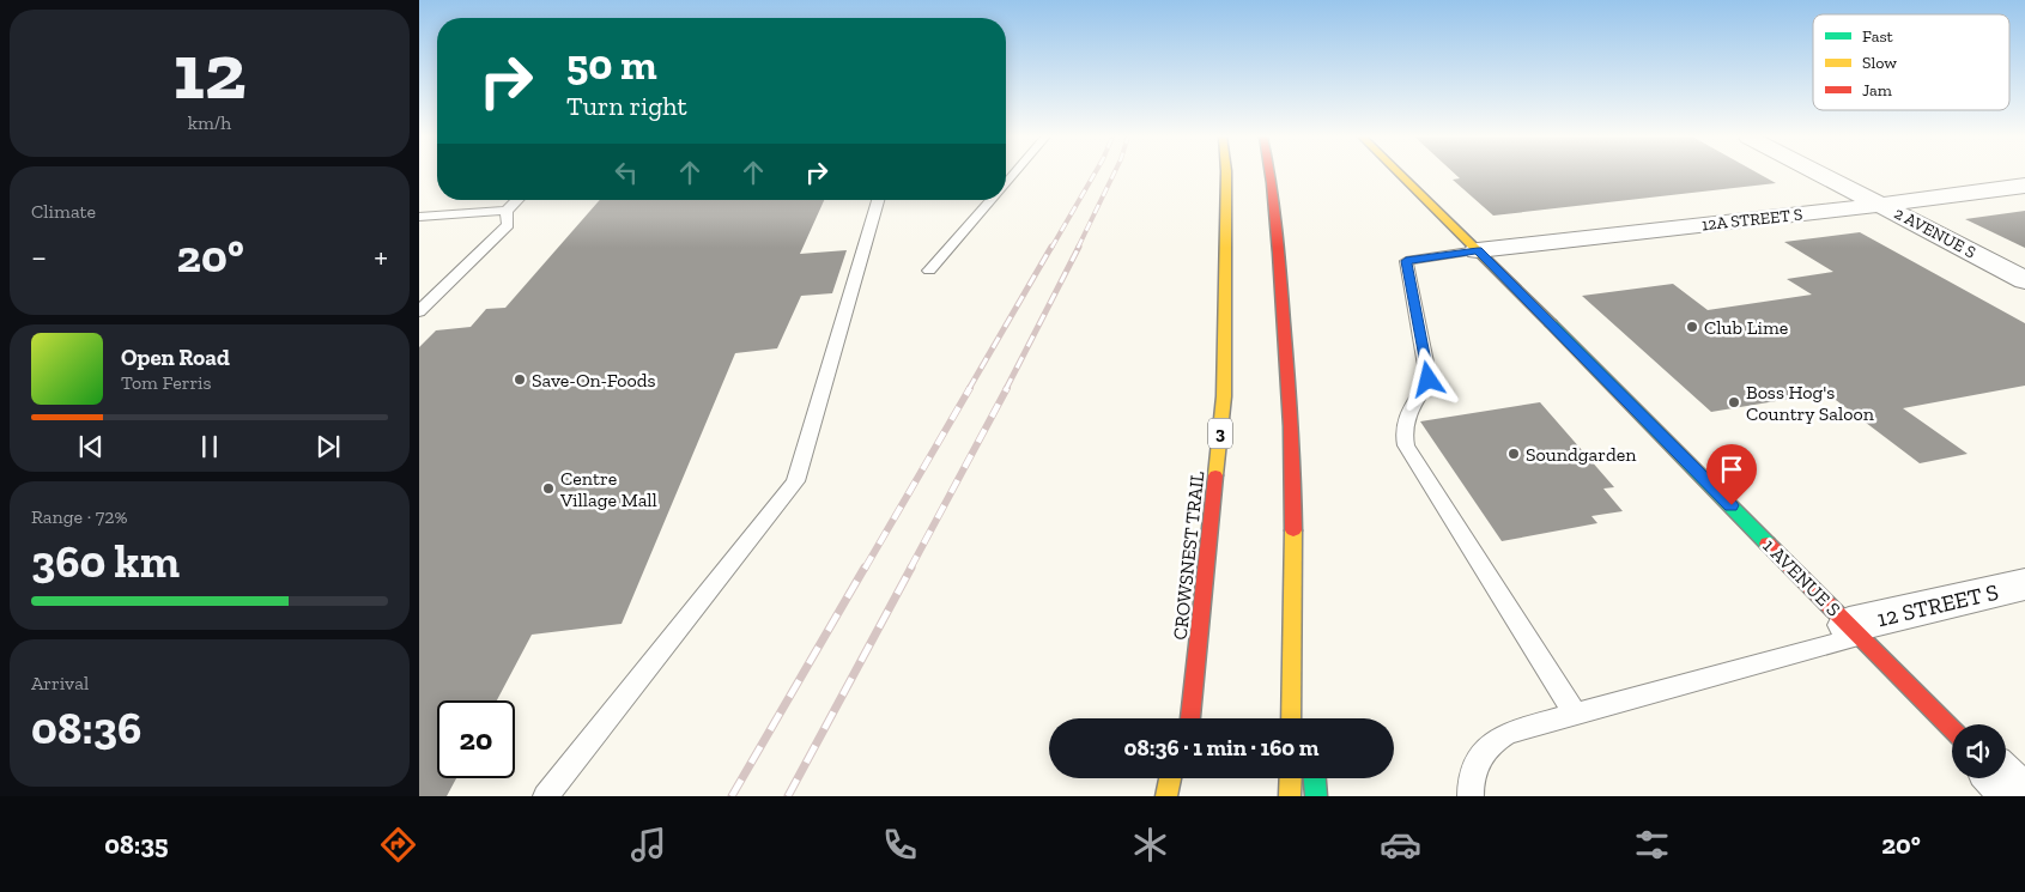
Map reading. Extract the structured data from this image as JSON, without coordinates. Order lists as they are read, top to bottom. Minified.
{"streets":{"main road":["3","CROWSNEST TRAIL","1 AVENUE S"],"street":["12A STREET S","2 AVENUE S","12 STREET S"]},"crossings":[["12A STREET S","2 AVENUE S"],["12A STREET S","1 AVENUE S"],["1 AVENUE S","12 STREET S"]],"places":["Club Lime","Save-On-Foods","Boss Hog's Country Saloon","Soundgarden","Centre Village Mall"],"legend":["Fast","Slow","Jam"],"page":{"tile":[["12","km/h"],"Climate",["Range · 72%","360 km"],["Arrival","08:36"]],"turn":["50 m","Turn right"],"heat":["−","20°","+"],"song":["Open Road","Tom Ferris"],"limit":"20","trip":"08:36 · 1 min · 160 m","tabs":["08:35","20°"]}}
